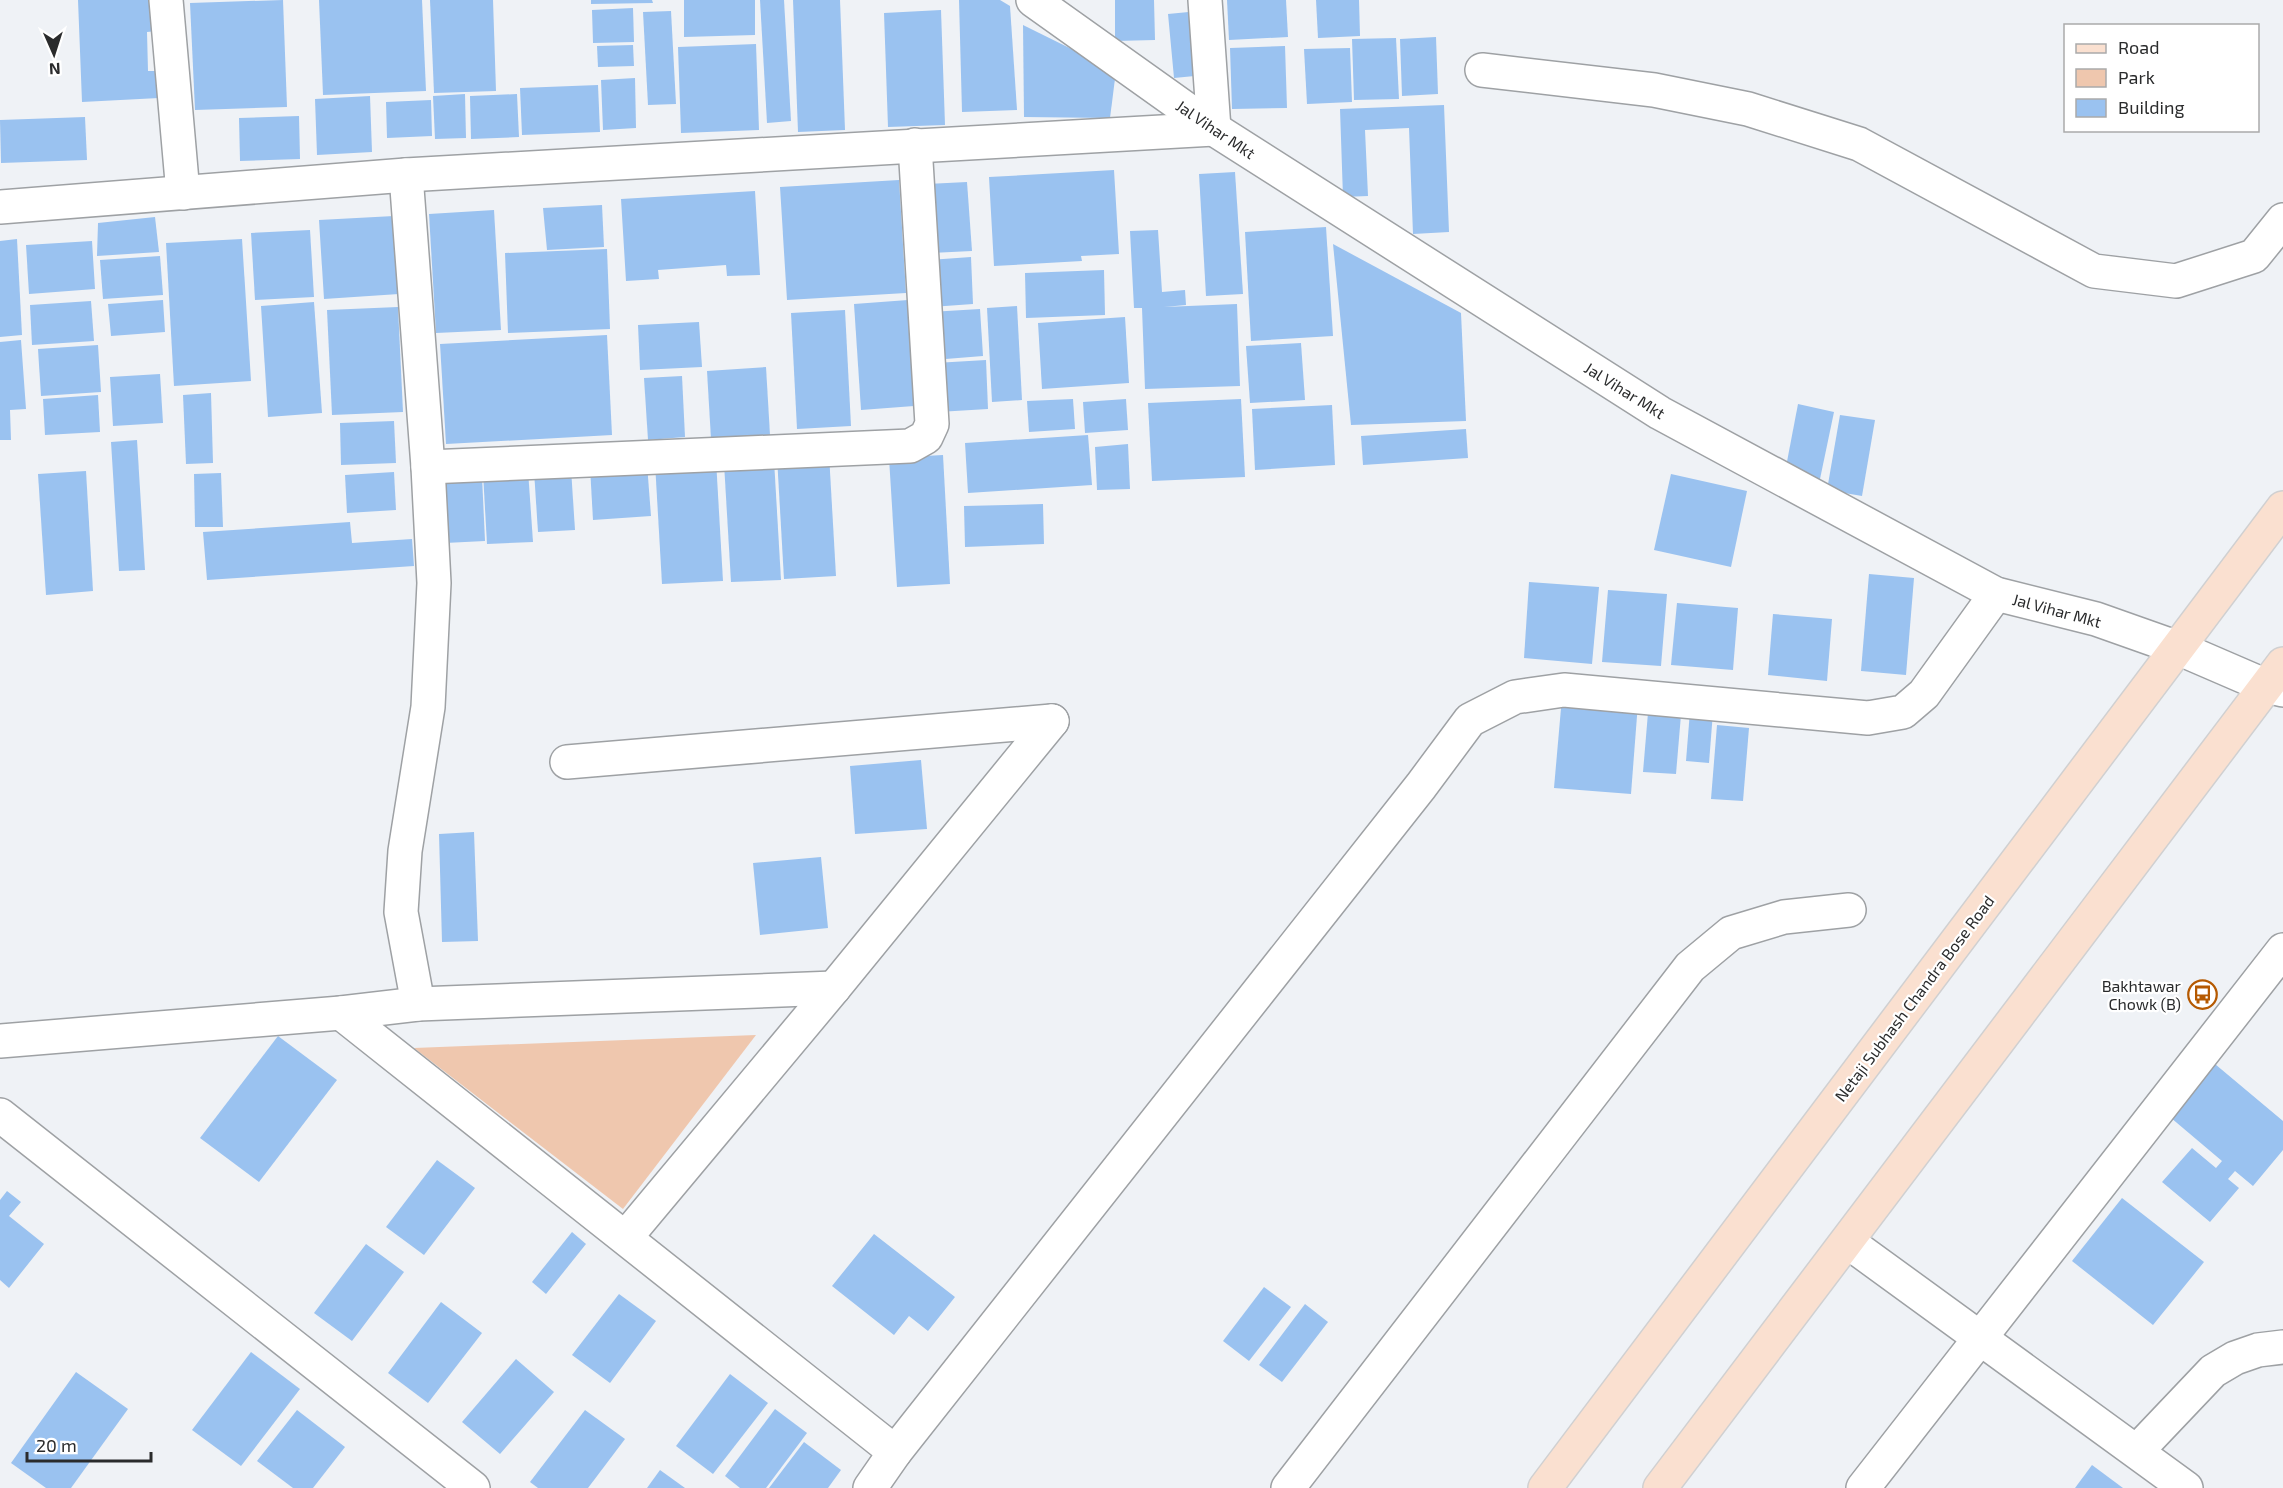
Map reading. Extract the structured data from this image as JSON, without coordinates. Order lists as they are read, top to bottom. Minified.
{"streets":{"main road":["Netaji Subhash Chandra Bose Road"],"street":["Jal Vihar Mkt"]},"crossings":[["Jal Vihar Mkt","Netaji Subhash Chandra Bose Road"]],"places":{"bus stop":["Bakhtawar Chowk (B)"]},"legend":["Road","Park","Building"],"scale_bar":"20 m","north":"bottom"}
